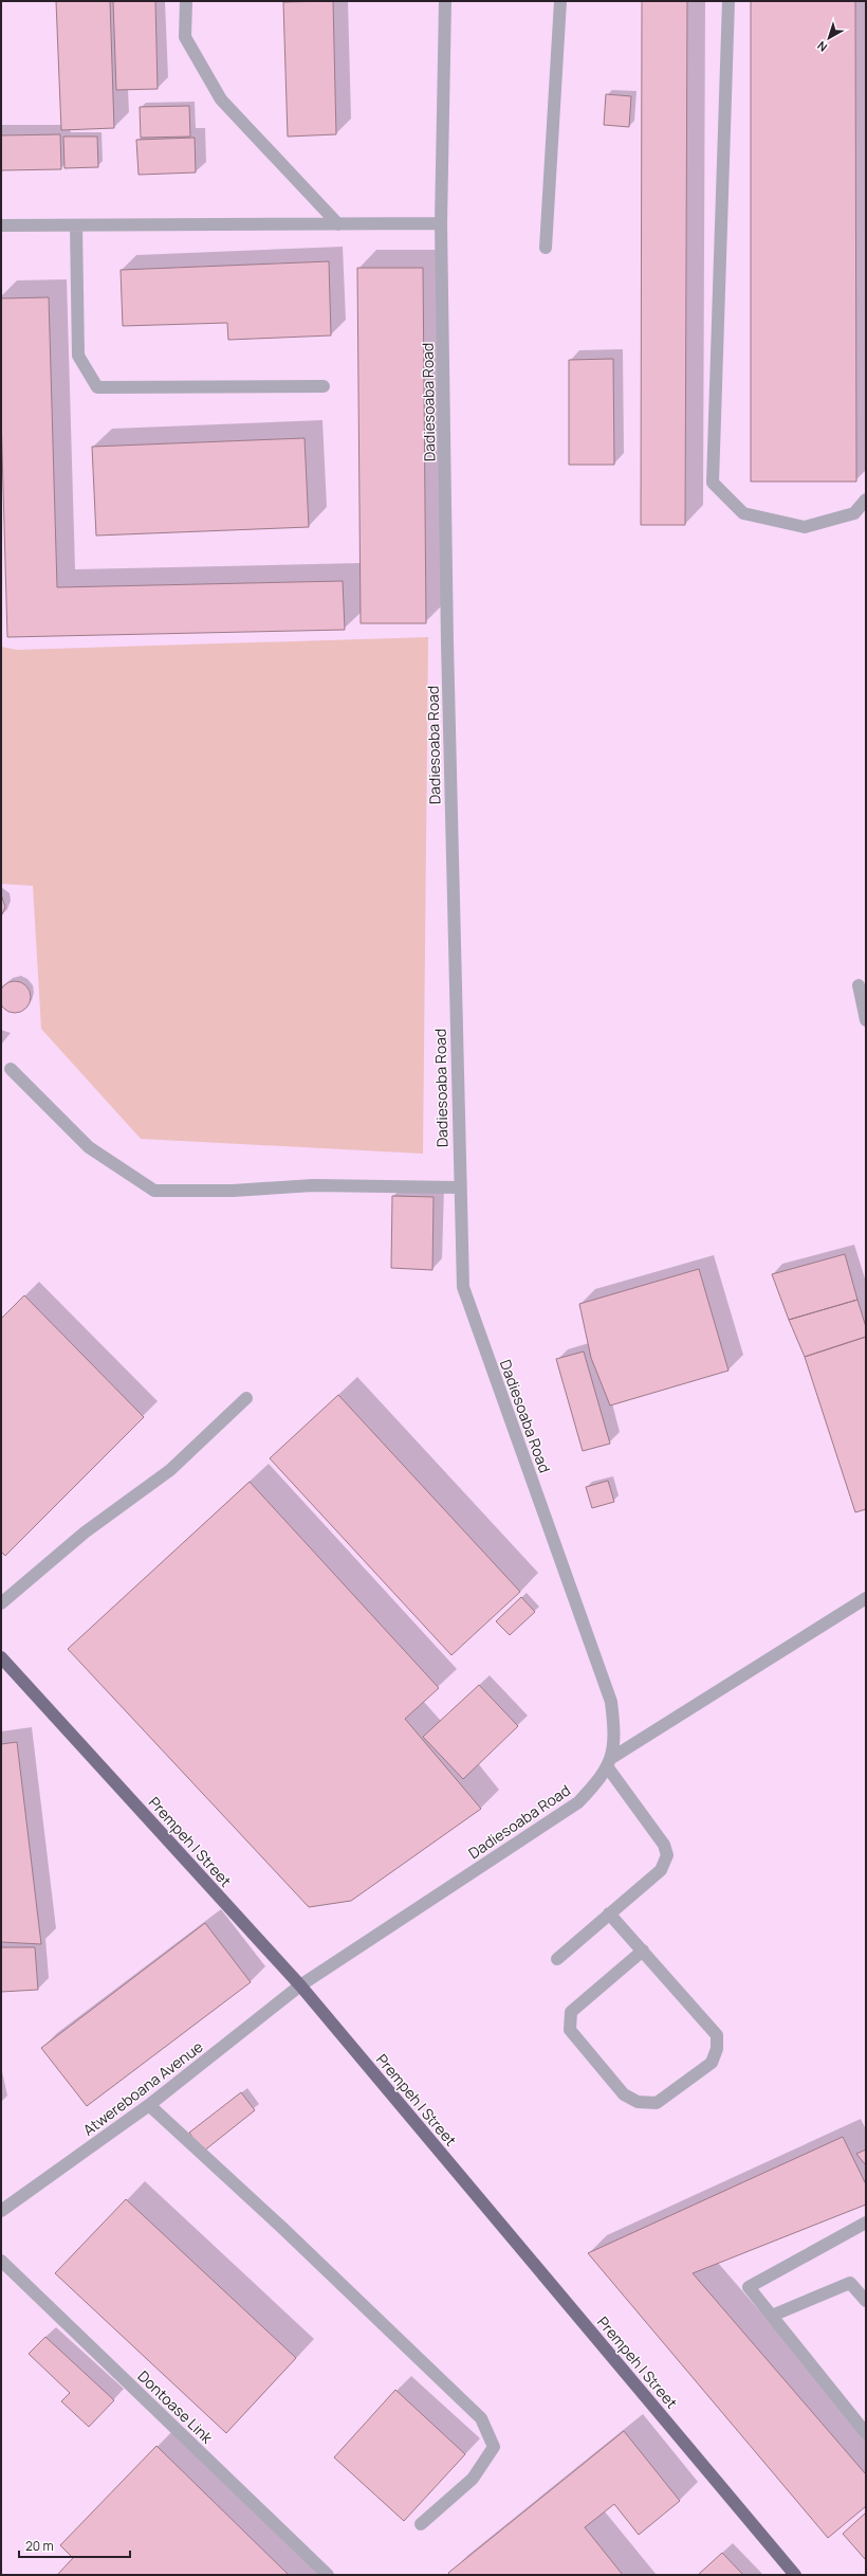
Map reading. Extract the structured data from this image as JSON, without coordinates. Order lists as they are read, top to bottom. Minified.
{"streets":{"main road":["Prempeh I Street"],"street":["Dadiesoaba Road","Atwereboana Avenue","Dontoase Link"]},"crossings":[["Dadiesoaba Road","Prempeh I Street"],["Dadiesoaba Road","Atwereboana Avenue"],["Prempeh I Street","Atwereboana Avenue"]],"scale_bar":"20 m","north":"bottom left"}
